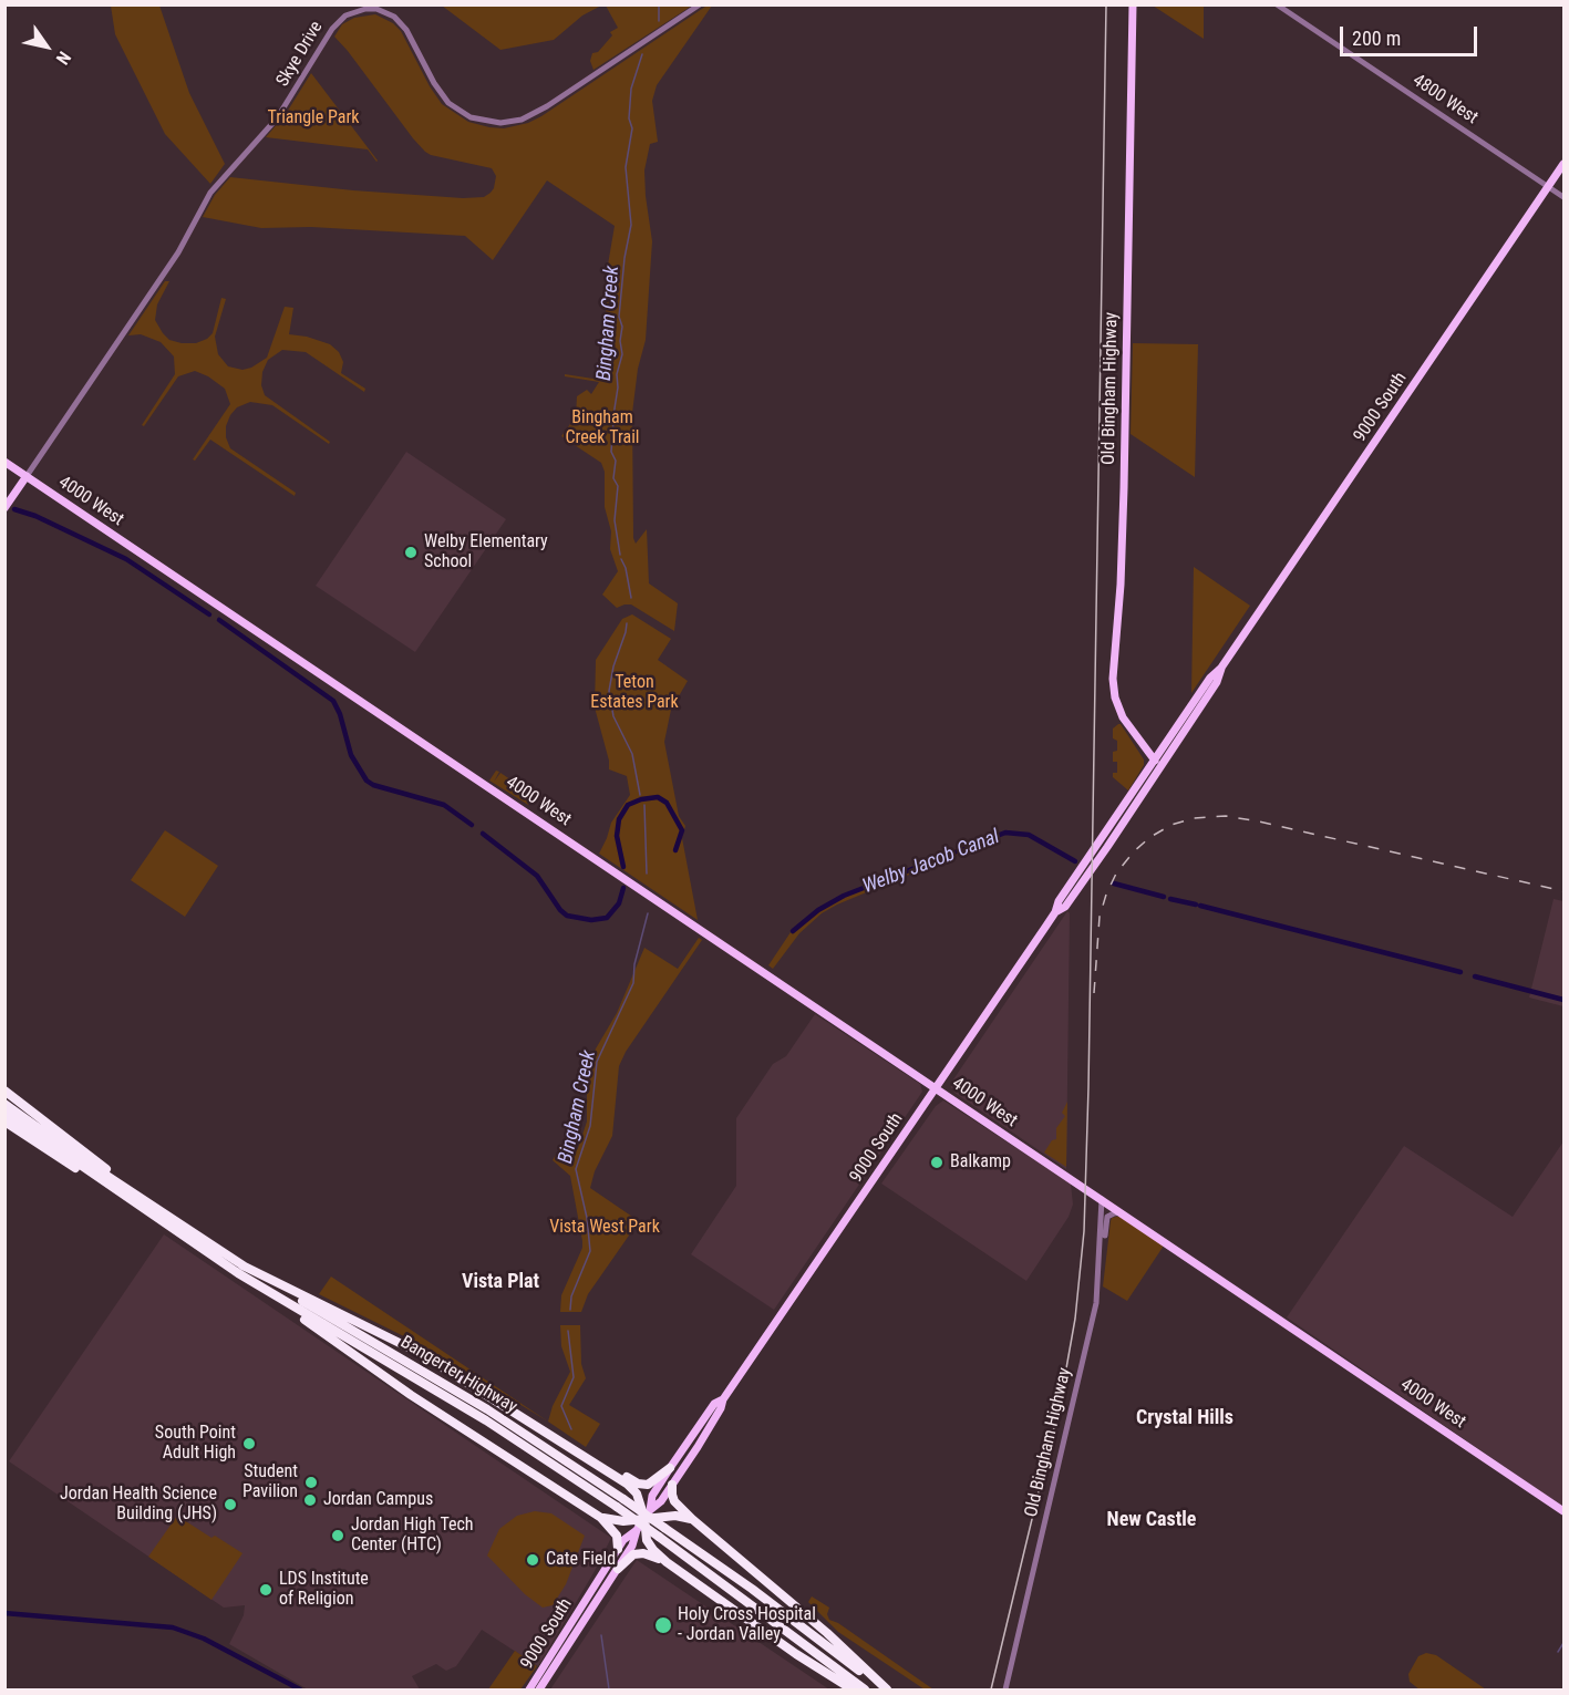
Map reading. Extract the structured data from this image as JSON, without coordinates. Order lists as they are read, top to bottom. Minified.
{"streets":{"highway":["Bangerter Highway"],"main road":["Skye Drive","Old Bingham Highway","9000 South","4000 West"],"street":["4800 West"]},"crossings":[["Skye Drive","4000 West"],["4800 West","9000 South"],["Old Bingham Highway","9000 South"],["Old Bingham Highway","4000 West"],["9000 South","4000 West"]],"districts":["Vista Plat","Crystal Hills","New Castle"],"water":["Bingham Creek","Welby Jacob Canal"],"parks":["Triangle Park","Bingham Creek Trail","Teton Estates Park","Vista West Park"],"places":["Welby Elementary School","Balkamp","South Point Adult High","Student Pavilion","Jordan Campus","Jordan Health Science Building (JHS)","Jordan High Tech Center (HTC)","Cate Field","LDS Institute of Religion","Holy Cross Hospital - Jordan Valley"],"scale_bar":"200 m","north":"bottom right"}
